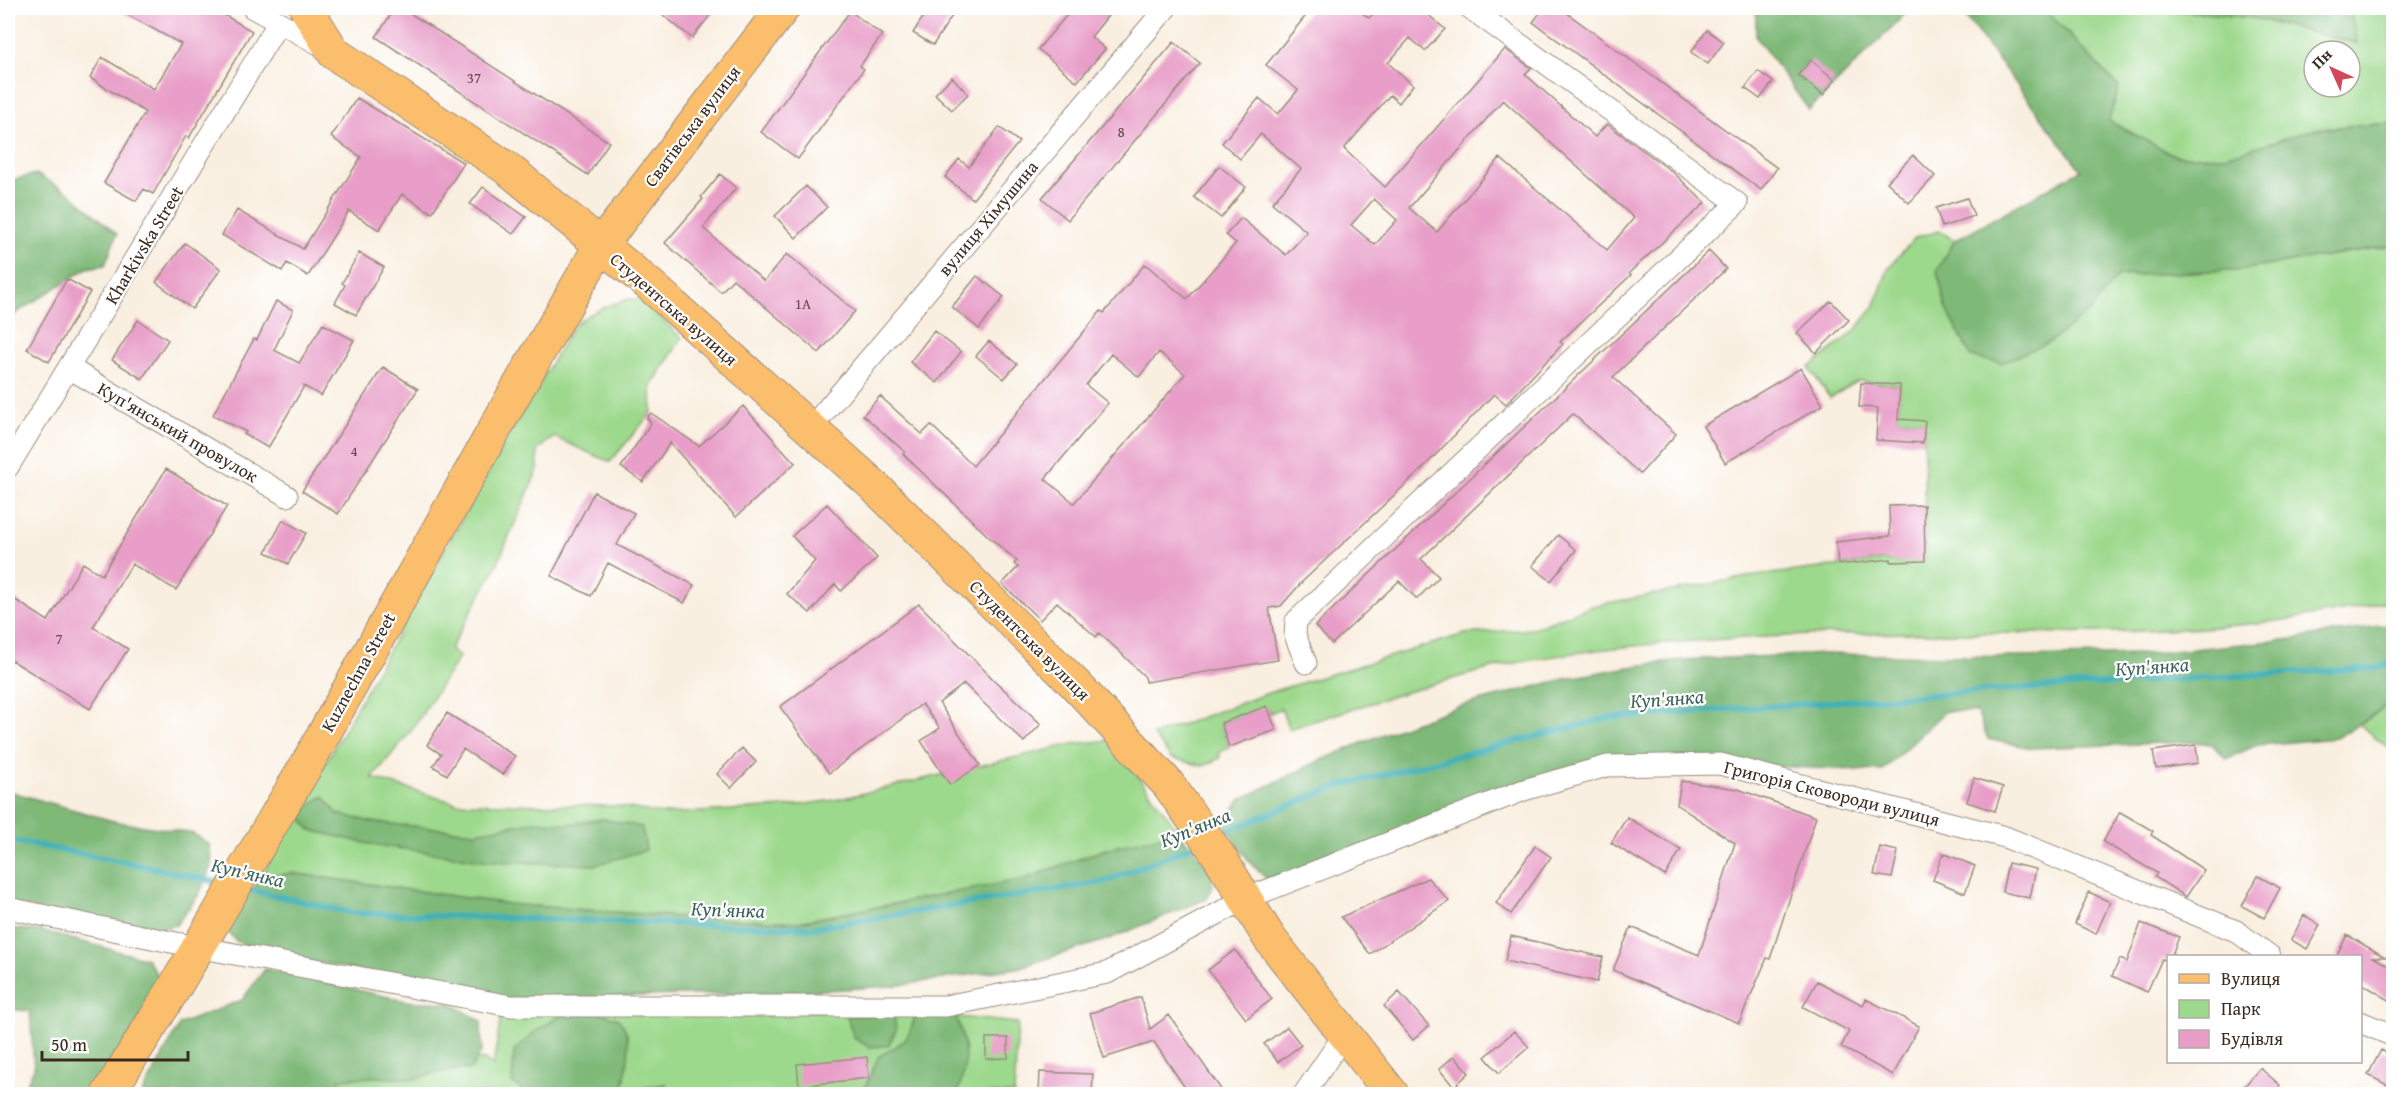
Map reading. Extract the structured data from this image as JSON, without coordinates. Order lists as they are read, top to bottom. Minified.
{"streets":{"main road":["Сватівська вулиця","Студентська вулиця","Kuznechna Street"],"street":["вулиця Хімушина","Kharkivska Street","Куп'янський провулок","Григорія Сковороди вулиця"]},"crossings":[["Сватівська вулиця","Студентська вулиця"],["Сватівська вулиця","Kuznechna Street"],["вулиця Хімушина","Студентська вулиця"],["Kharkivska Street","Студентська вулиця"],["Kharkivska Street","Куп'янський провулок"],["Студентська вулиця","Kuznechna Street"],["Студентська вулиця","Григорія Сковороди вулиця"]],"water":["Куп'янка"],"house_numbers":["37","8","1А","4","7"],"legend":["Вулиця","Парк","Будівля"],"scale_bar":"50 m","north":"top left"}
